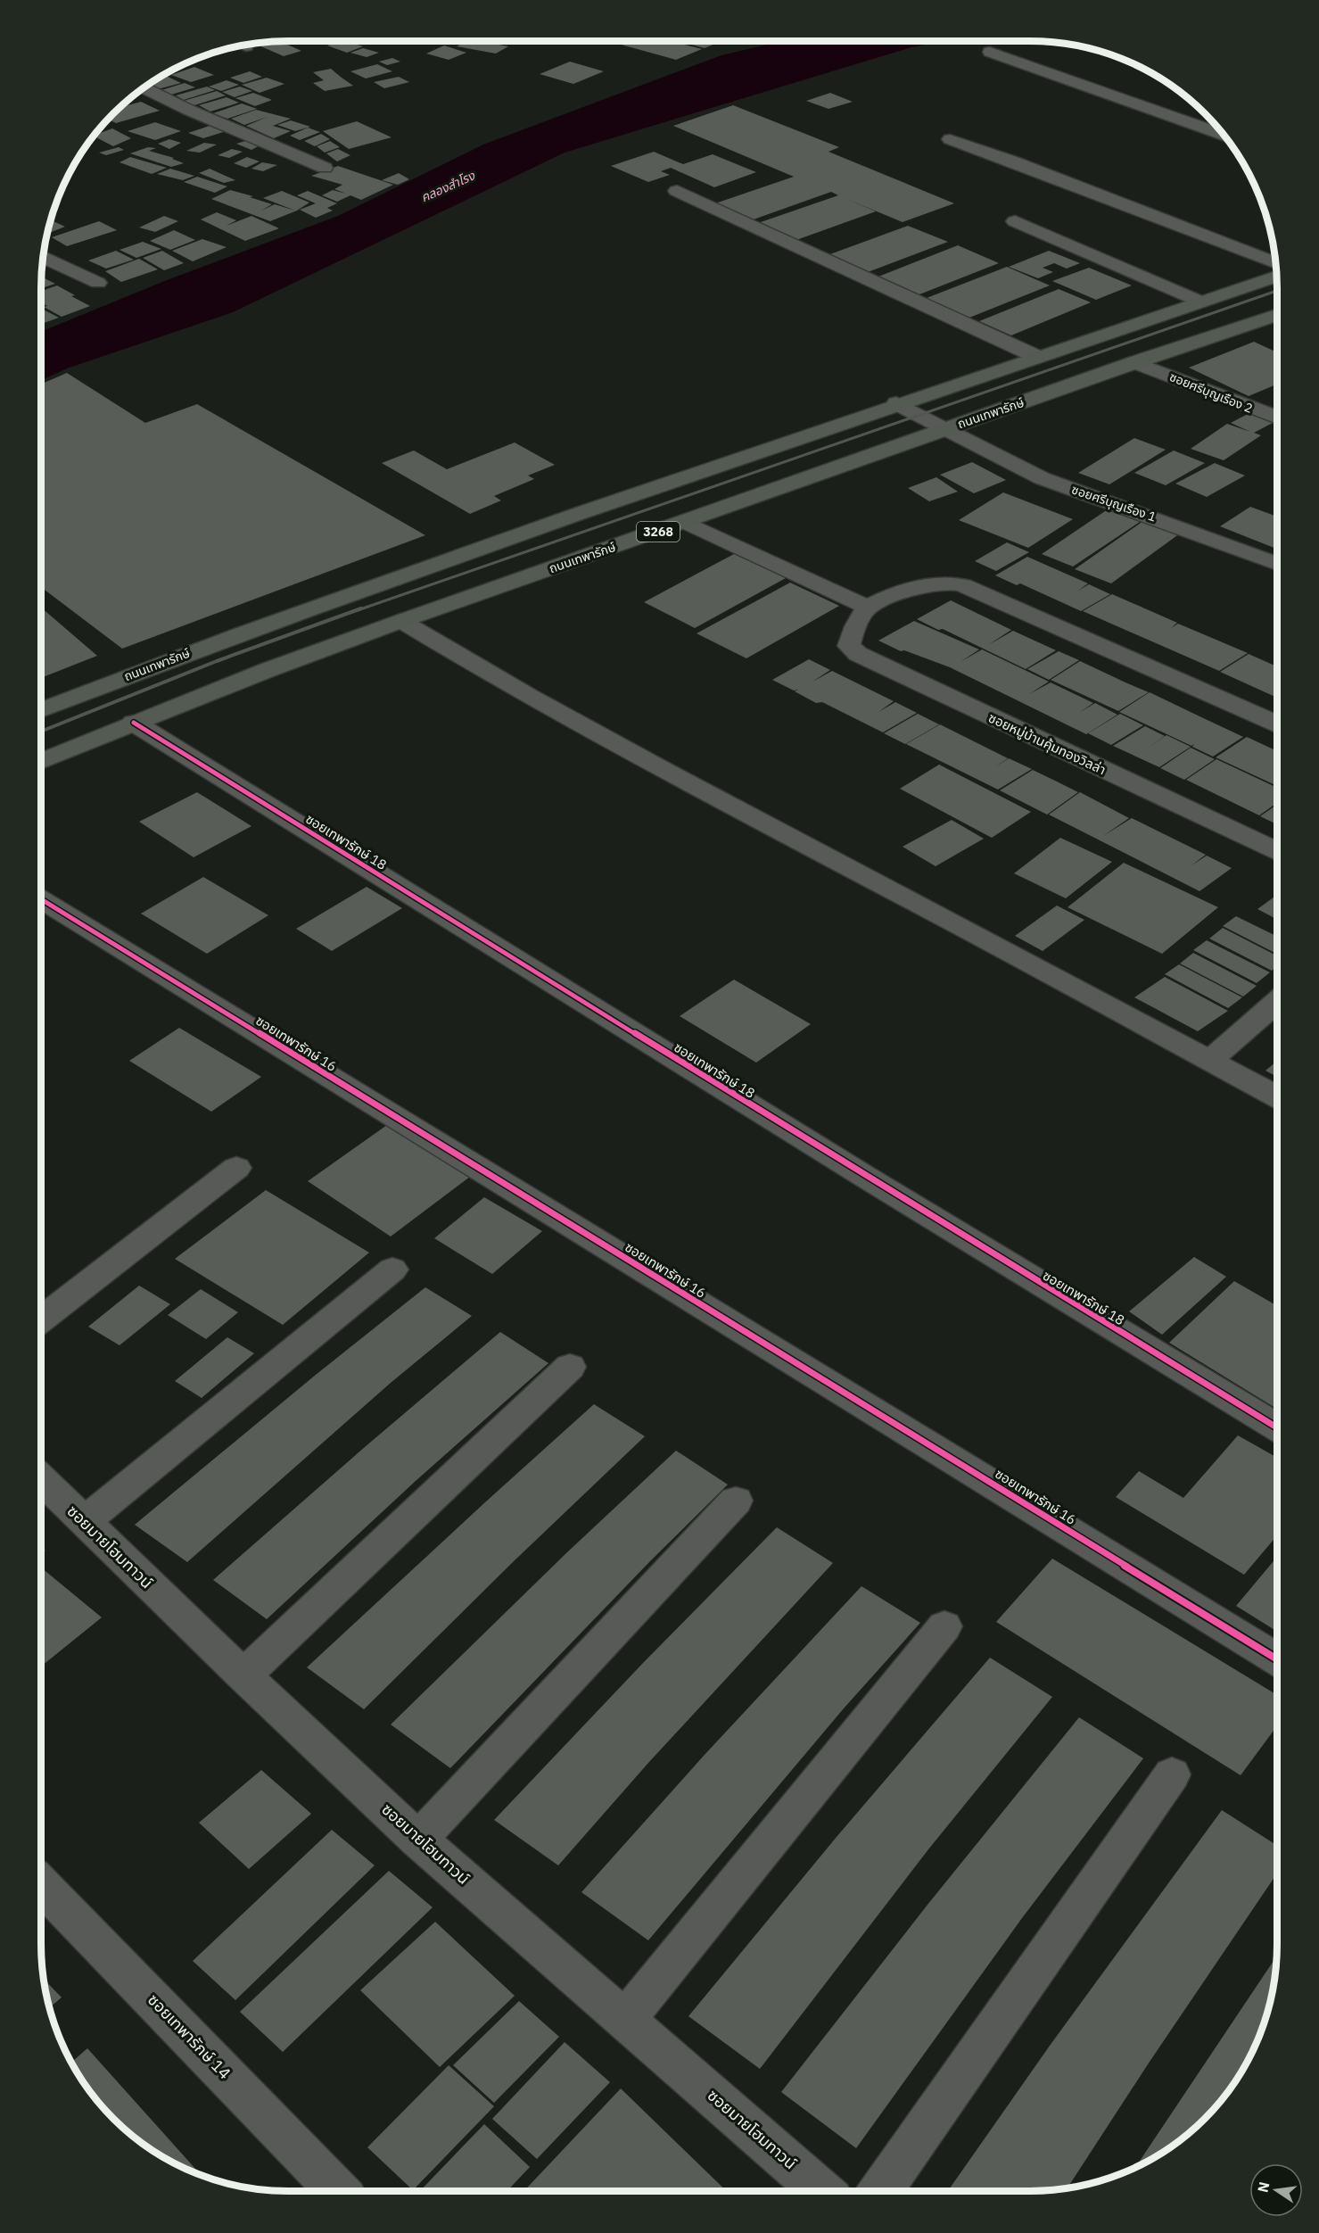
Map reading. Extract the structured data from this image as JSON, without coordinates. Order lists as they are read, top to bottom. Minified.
{"streets":{"main road":["ถนนเทพารักษ์","3268"],"street":["ซอยศรีบุญเรือง 2","ซอยศรีบุญเรือง 1","ซอยหมู่บ้านคุ้มทองวิลล่า","ซอยเทพารักษ์ 18","ซอยเทพารักษ์ 16","ซอยมายโฮมทาวน์","ซอยเทพารักษ์ 14"]},"crossings":[["ซอยศรีบุญเรือง 2","ถนนเทพารักษ์"],["ถนนเทพารักษ์","ซอยศรีบุญเรือง 1"],["ถนนเทพารักษ์","ซอยเทพารักษ์ 18"]],"water":["คลองสำโรง"],"north":"left"}
